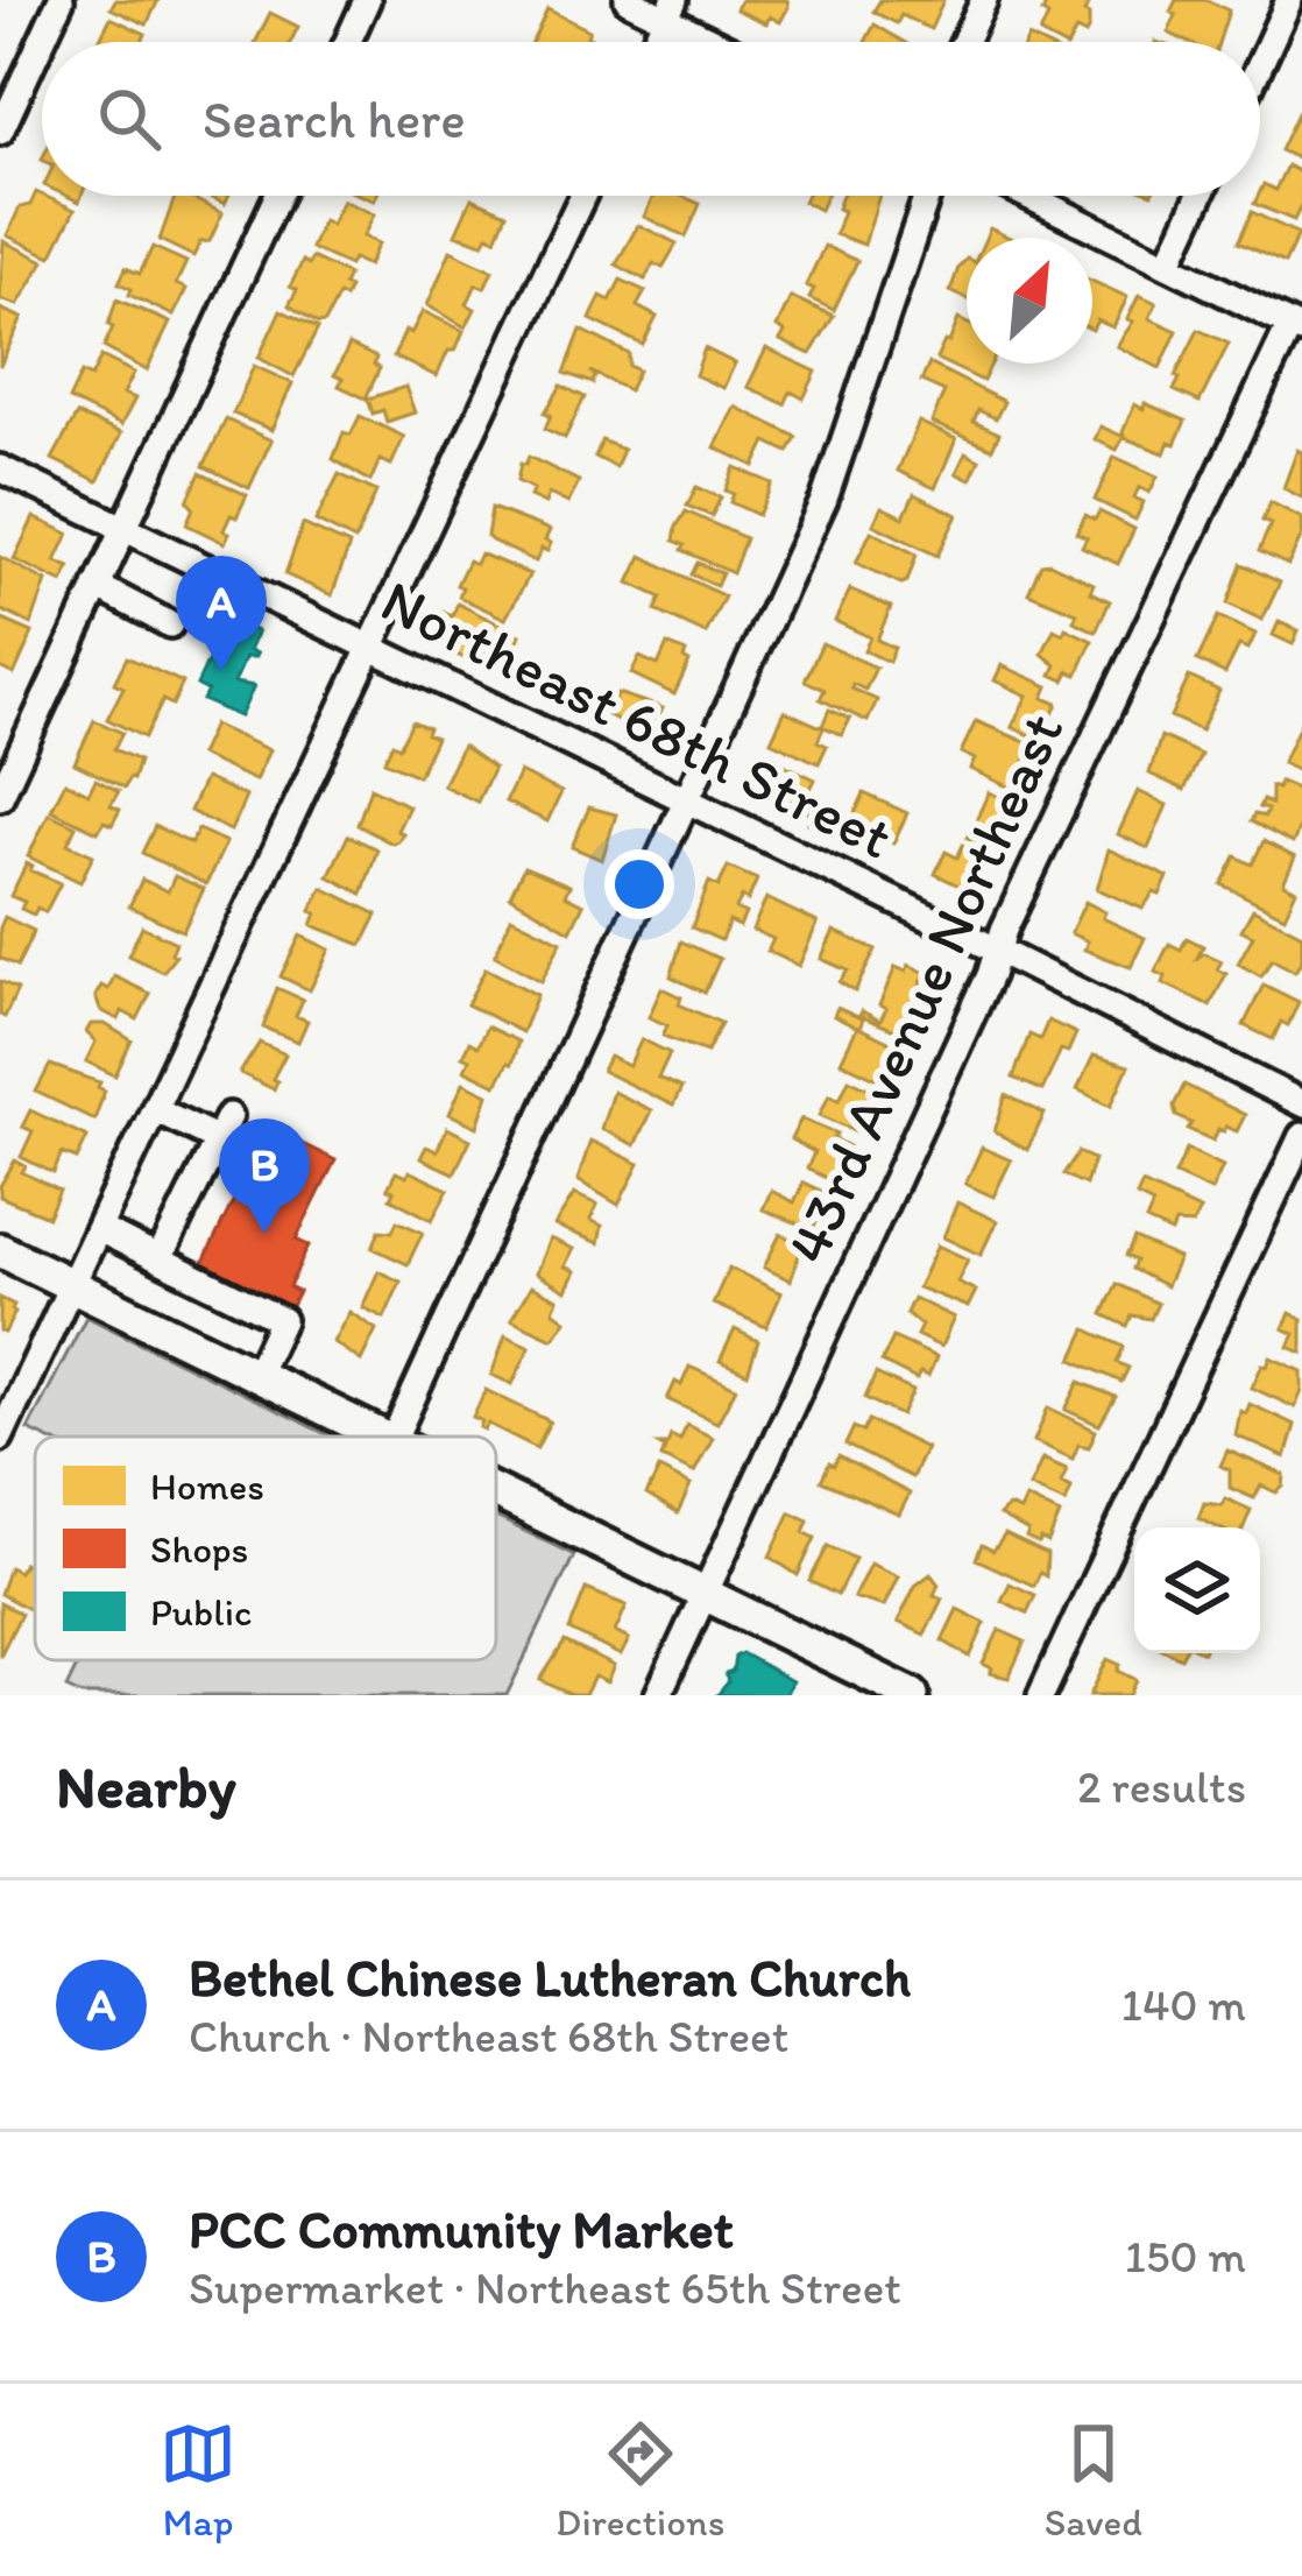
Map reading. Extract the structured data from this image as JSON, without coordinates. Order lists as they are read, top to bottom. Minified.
{"streets":{"street":["Northeast 68th Street","43rd Avenue Northeast"]},"crossings":[["Northeast 68th Street","43rd Avenue Northeast"]],"legend":["Homes","Shops","Public"],"north":"top right","page":{"search":"Search here","pins":["A","B"],"heading":["Nearby","2 results"],"list":[{"mark":"A","name":"Bethel Chinese Lutheran Church","note":"Church · Northeast 68th Street","value":"140 m"},{"mark":"B","name":"PCC Community Market","note":"Supermarket · Northeast 65th Street","value":"150 m"}],"nav":["Map","Directions","Saved"]}}
